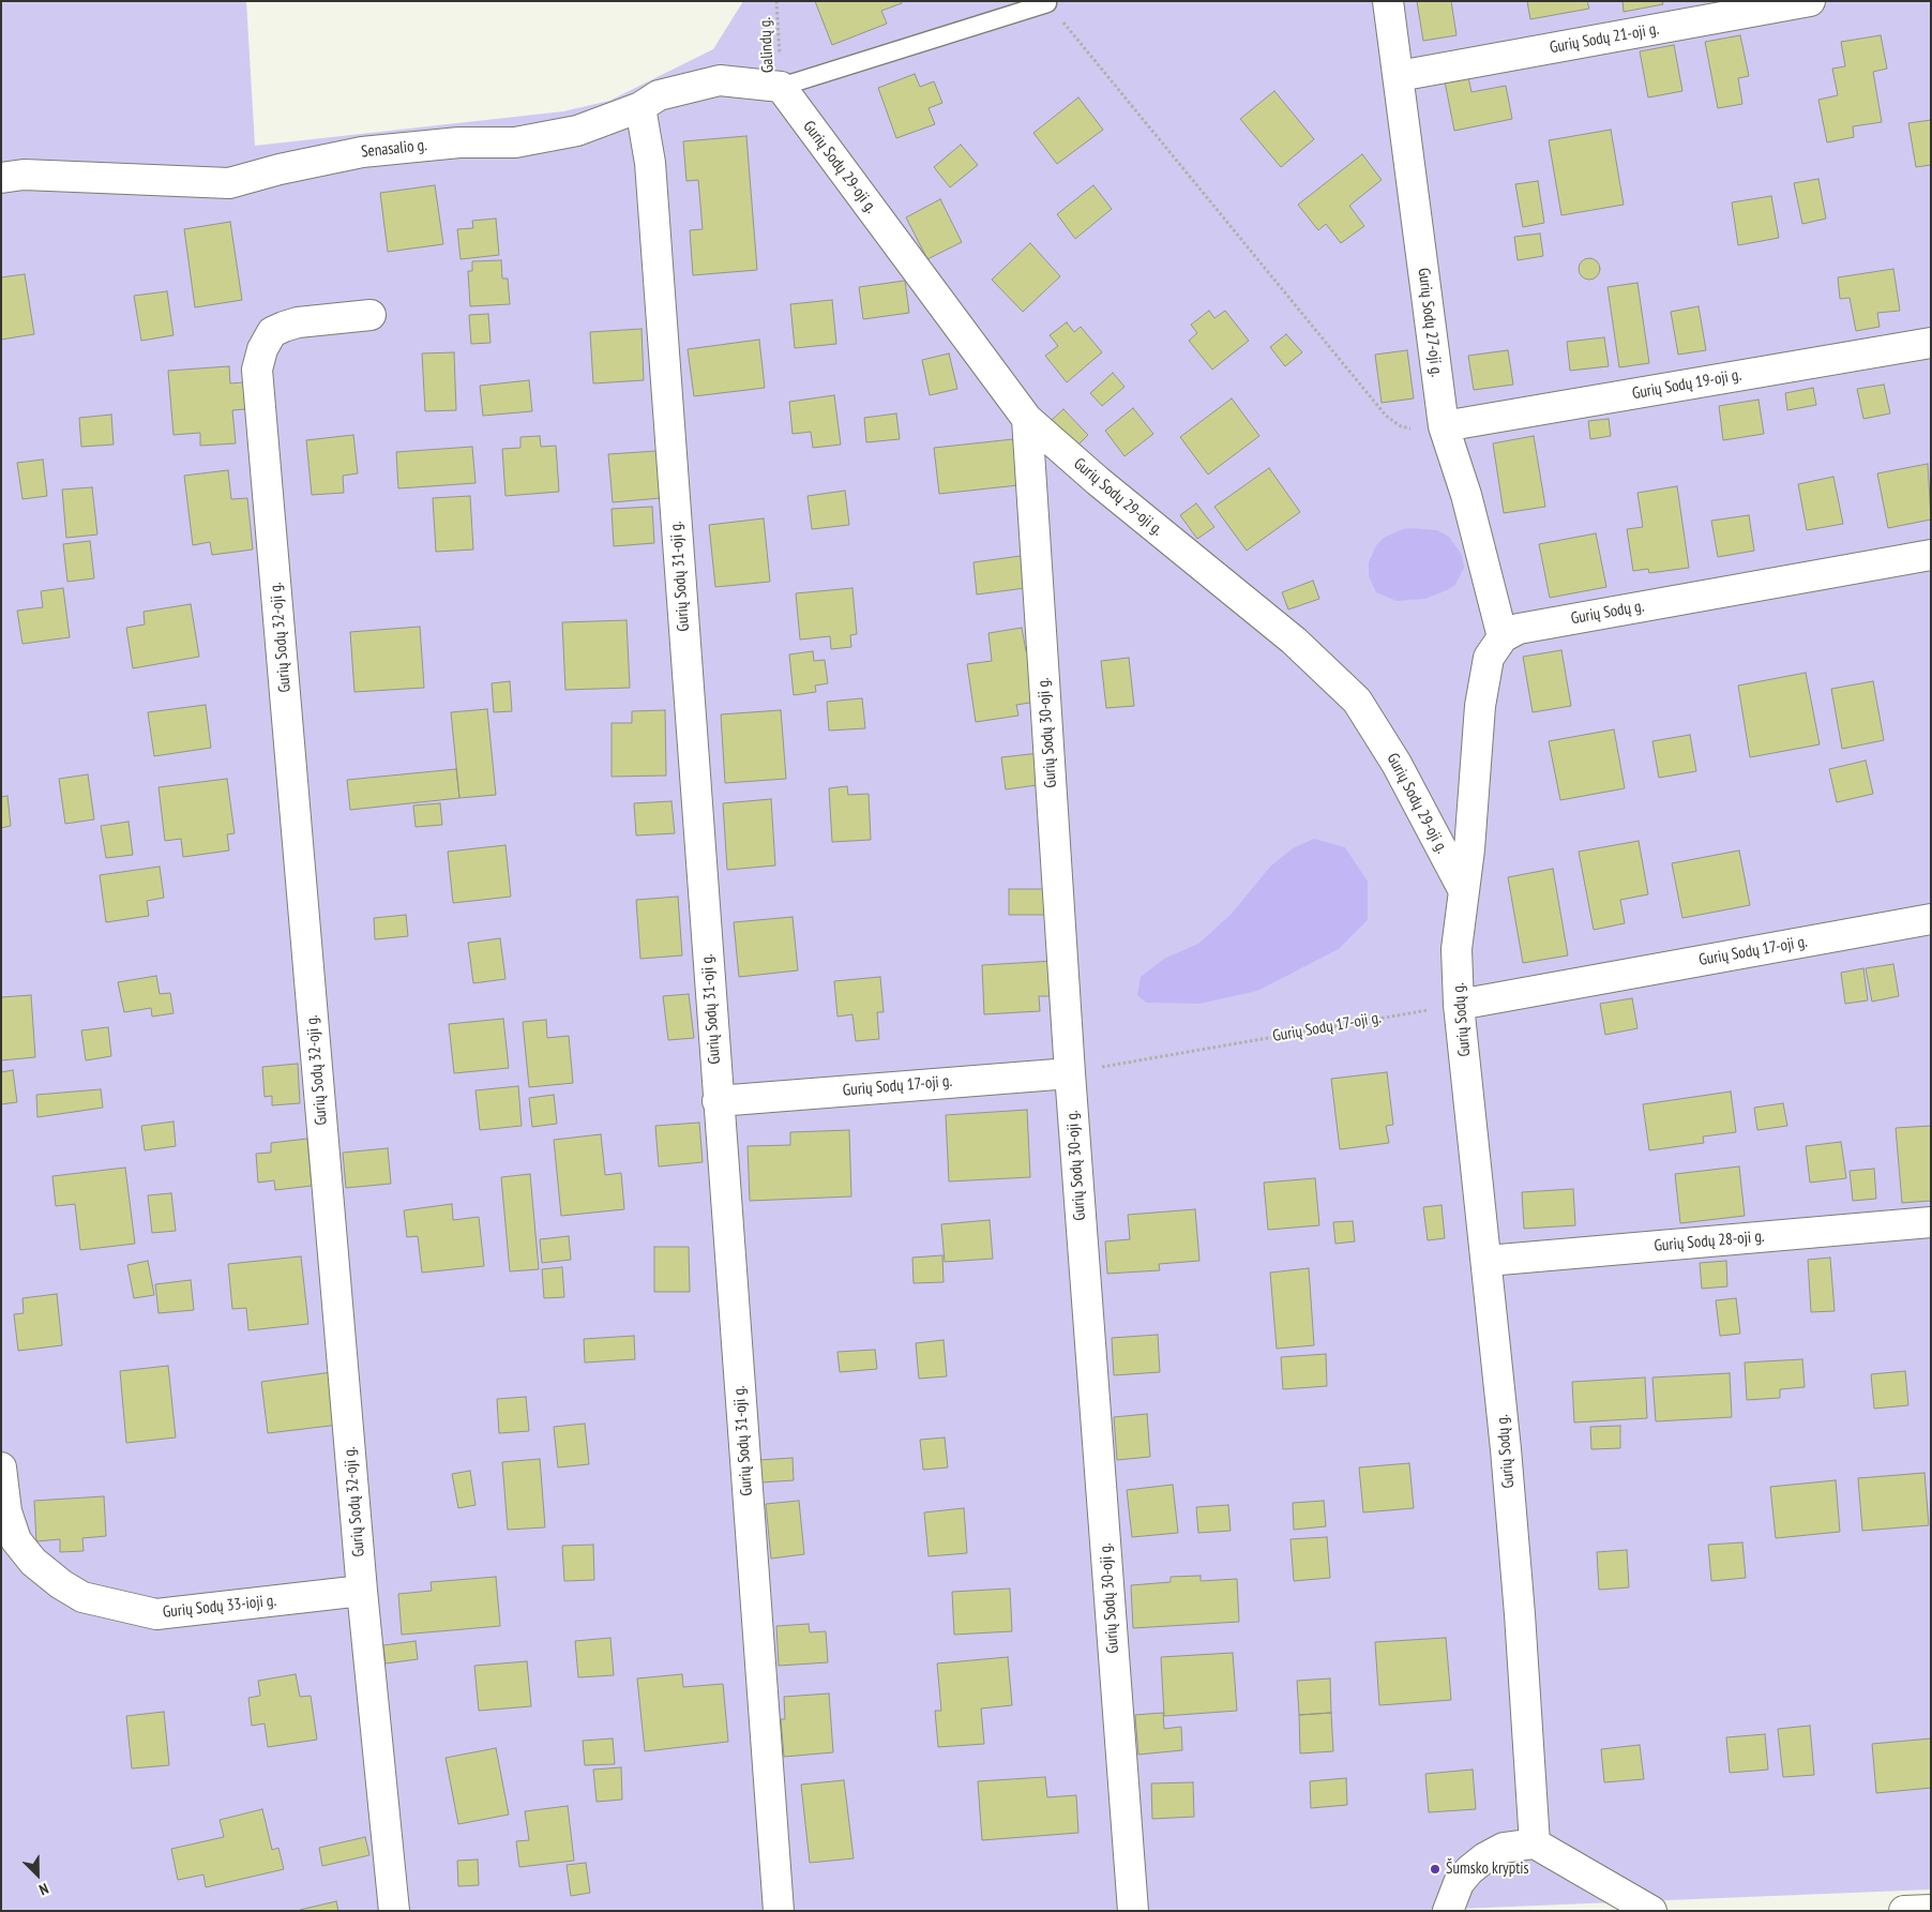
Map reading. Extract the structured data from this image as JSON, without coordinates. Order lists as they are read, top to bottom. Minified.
{"streets":{"street":["Gurių Sodų 21-oji g.","Senasalio g.","Gurių Sodų 29-oji g.","Gurių Sodų 27-oji g.","Gurių Sodų 19-oji g.","Gurių Sodų 31-oji g.","Gurių Sodų g.","Gurių Sodų 32-oji g.","Gurių Sodų 30-oji g.","Gurių Sodų 17-oji g.","Gurių Sodų 28-oji g.","Gurių Sodų 33-ioji g."],"path":["Galindų g."]},"crossings":[["Gurių Sodų 21-oji g.","Gurių Sodų 27-oji g."],["Galindų g.","Senasalio g."],["Galindų g.","Gurių Sodų 29-oji g."],["Senasalio g.","Gurių Sodų 29-oji g."],["Senasalio g.","Gurių Sodų 31-oji g."],["Gurių Sodų 29-oji g.","Gurių Sodų g."],["Gurių Sodų 29-oji g.","Gurių Sodų 30-oji g."],["Gurių Sodų 27-oji g.","Gurių Sodų 19-oji g."],["Gurių Sodų 27-oji g.","Gurių Sodų g."],["Gurių Sodų 31-oji g.","Gurių Sodų 17-oji g."],["Gurių Sodų g.","Gurių Sodų 17-oji g."],["Gurių Sodų g.","Gurių Sodų 28-oji g."],["Gurių Sodų 32-oji g.","Gurių Sodų 33-ioji g."],["Gurių Sodų 30-oji g.","Gurių Sodų 17-oji g."]],"places":["Šumsko kryptis"],"north":"bottom right"}
